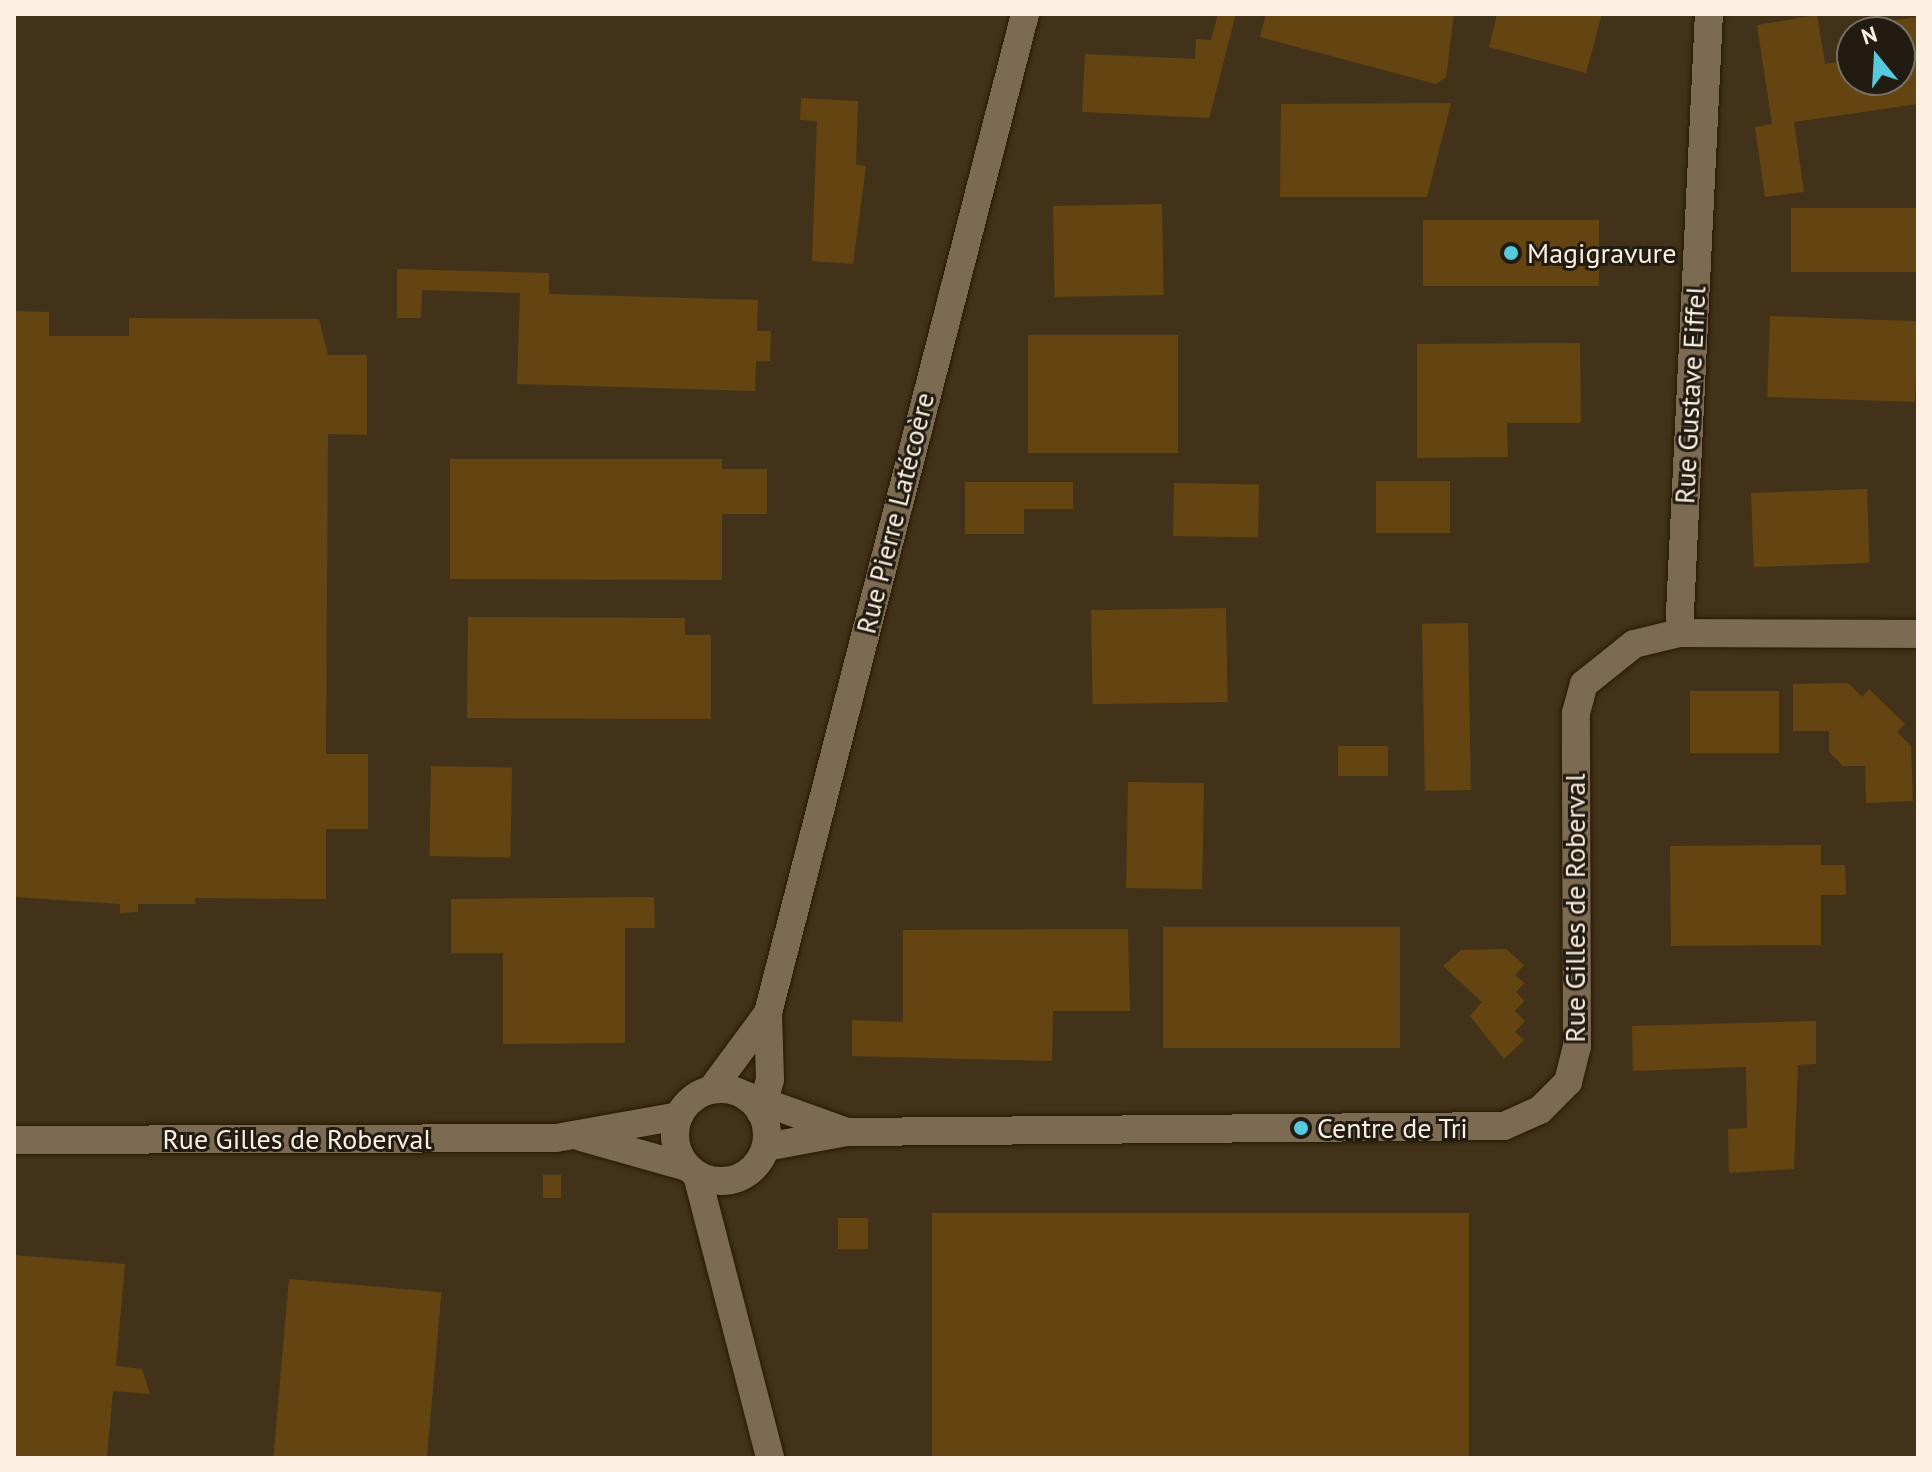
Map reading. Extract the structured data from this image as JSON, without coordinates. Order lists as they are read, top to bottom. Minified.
{"streets":{"street":["Rue Gustave Eiffel","Rue Pierre Latécoère","Rue Gilles de Roberval"]},"crossings":[["Rue Gustave Eiffel","Rue Gilles de Roberval"],["Rue Pierre Latécoère","Rue Gilles de Roberval"]],"places":["Magigravure","Centre de Tri"],"north":"top"}
